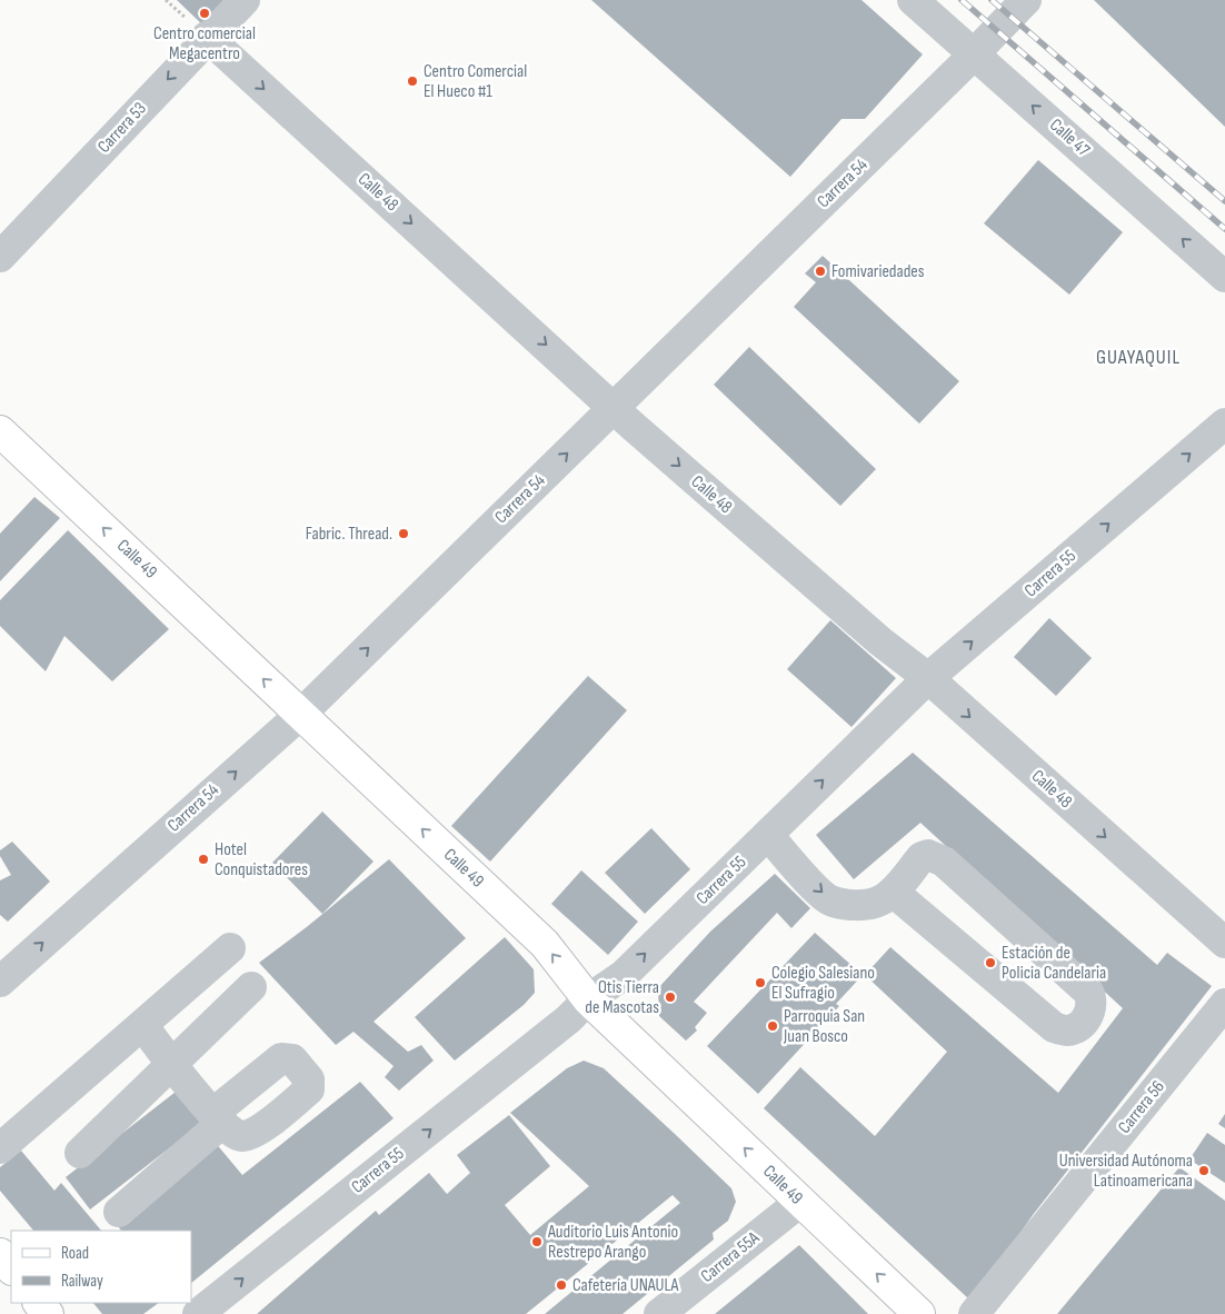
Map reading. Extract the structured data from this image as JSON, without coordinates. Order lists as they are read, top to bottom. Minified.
{"streets":{"main road":["Calle 49"],"street":["Carrera 53","Calle 47","Carrera 54","Calle 48","Carrera 55","Carrera 56","Carrera 55A"]},"crossings":[["Carrera 53","Calle 48"],["Calle 47","Carrera 54"],["Carrera 54","Calle 48"],["Carrera 54","Calle 49"],["Calle 48","Carrera 55"],["Calle 49","Carrera 55"],["Calle 49","Carrera 55A"]],"one_way":["Carrera 53","Calle 47","Calle 48","Calle 49"],"districts":["GUAYAQUIL"],"places":["Centro comercial Megacentro","Centro Comercial El Hueco #1","Fomivariedades","Fabric. Thread.","Hotel Conquistadores","Estación de Policia Candelaria","Colegio Salesiano El Sufragio","Otis Tierra de Mascotas","Parroquia San Juan Bosco","Universidad Autónoma Latinoamericana","Auditorio Luis Antonio Restrepo Arango","Cafetería UNAULA"],"legend":["Road","Railway"]}
